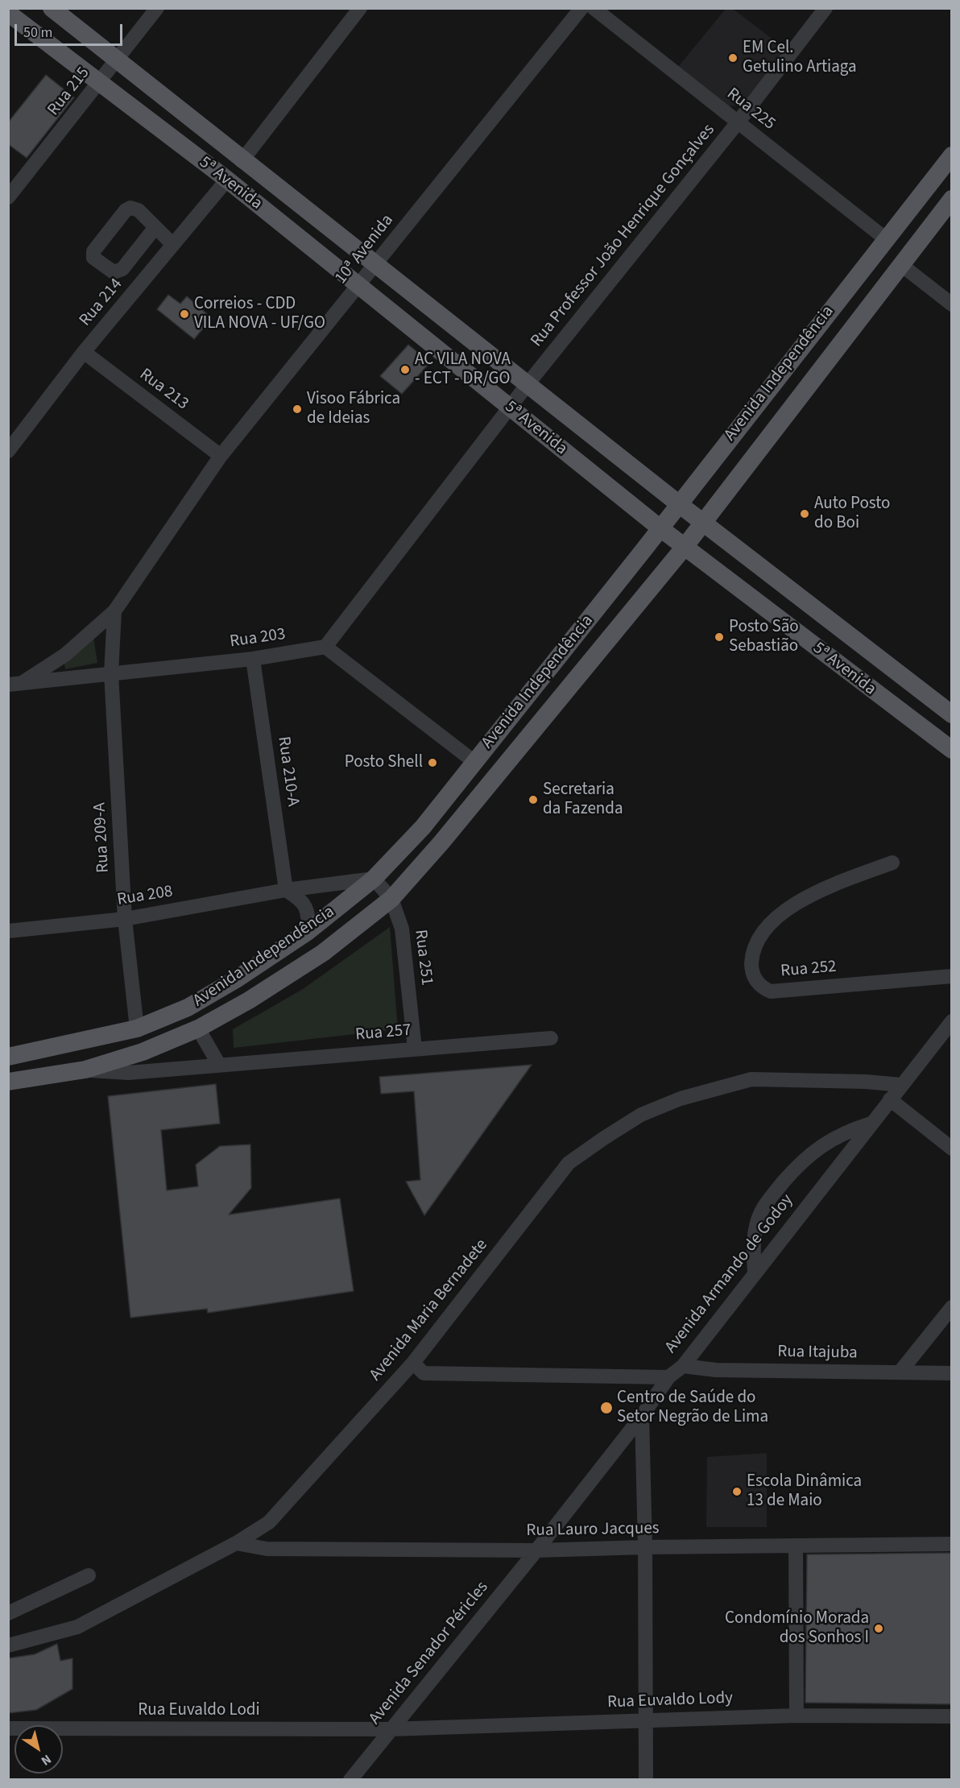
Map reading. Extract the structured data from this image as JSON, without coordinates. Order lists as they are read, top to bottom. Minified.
{"streets":{"main road":["5ª Avenida","Avenida Independência"],"street":["Rua 215","Rua 225","Rua Professor João Henrique Gonçalves","10ª Avenida","Rua 214","Rua 213","Rua 203","Rua 210-A","Rua 209-A","Rua 208","Rua 251","Rua 252","Rua 257","Avenida Armando de Godoy","Avenida Maria Bernadete","Rua Itajuba","Rua Lauro Jacques","Avenida Senador Péricles","Rua Euvaldo Lody","Rua Euvaldo Lodi"]},"crossings":[["Rua 215","5ª Avenida"],["Rua 225","Rua Professor João Henrique Gonçalves"],["Rua 225","Avenida Independência"],["5ª Avenida","Rua Professor João Henrique Gonçalves"],["5ª Avenida","10ª Avenida"],["5ª Avenida","Rua 214"],["5ª Avenida","Avenida Independência"],["Rua Professor João Henrique Gonçalves","Rua 203"],["10ª Avenida","Rua 213"],["10ª Avenida","Rua 203"],["Rua 214","Rua 213"],["Avenida Independência","Rua 209-A"],["Avenida Independência","Rua 208"],["Avenida Independência","Rua 251"],["Avenida Independência","Rua 257"],["Rua 203","Rua 210-A"],["Rua 203","Rua 209-A"],["Rua 210-A","Rua 208"],["Rua 209-A","Rua 208"],["Rua 208","Rua 251"],["Rua 251","Rua 257"],["Avenida Armando de Godoy","Avenida Maria Bernadete"],["Avenida Armando de Godoy","Rua Itajuba"],["Avenida Armando de Godoy","Rua Lauro Jacques"],["Avenida Armando de Godoy","Avenida Senador Péricles"],["Avenida Maria Bernadete","Rua Lauro Jacques"],["Rua Lauro Jacques","Avenida Senador Péricles"],["Avenida Senador Péricles","Rua Euvaldo Lody"],["Avenida Senador Péricles","Rua Euvaldo Lodi"],["Rua Euvaldo Lody","Rua Euvaldo Lodi"]],"places":["EM Cel. Getulino Artiaga","Correios - CDD VILA NOVA - UF/GO","AC VILA NOVA - ECT - DR/GO","Visoo Fábrica de Ideias","Auto Posto do Boi","Posto São Sebastião","Posto Shell","Secretaria da Fazenda","Centro de Saúde do Setor Negrão de Lima","Escola Dinâmica 13 de Maio","Condomínio Morada dos Sonhos I"],"scale_bar":"50 m","north":"bottom right"}
